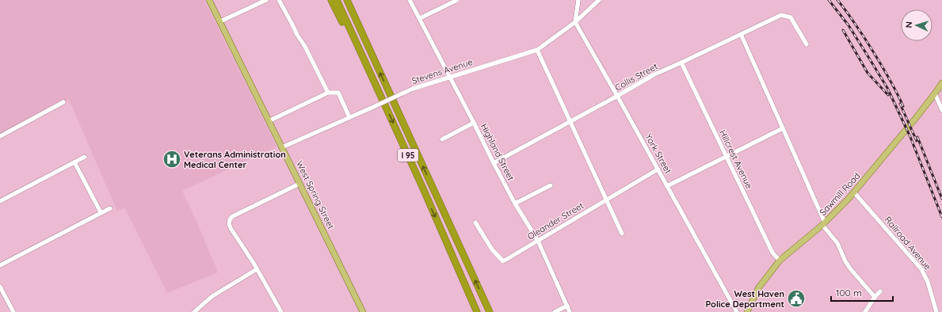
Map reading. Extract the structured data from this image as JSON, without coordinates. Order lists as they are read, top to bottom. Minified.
{"streets":{"highway":["I 95"],"main road":["Sawmill Road","West Spring Street"],"street":["Stevens Avenue","Collis Street","Highland Street","York Street","Hillcrest Avenue","Oleander Street","Railroad Avenue"]},"crossings":[["Stevens Avenue","Highland Street"],["Stevens Avenue","York Street"],["Stevens Avenue","West Spring Street"],["Collis Street","Highland Street"],["Collis Street","York Street"],["Collis Street","Hillcrest Avenue"],["Highland Street","Oleander Street"],["York Street","Oleander Street"],["Hillcrest Avenue","Sawmill Road"],["Sawmill Road","Railroad Avenue"]],"places":{"hospital":["Veterans Administration Medical Center"],"public building":["West Haven Police Department"]},"scale_bar":"100 m","north":"left"}
